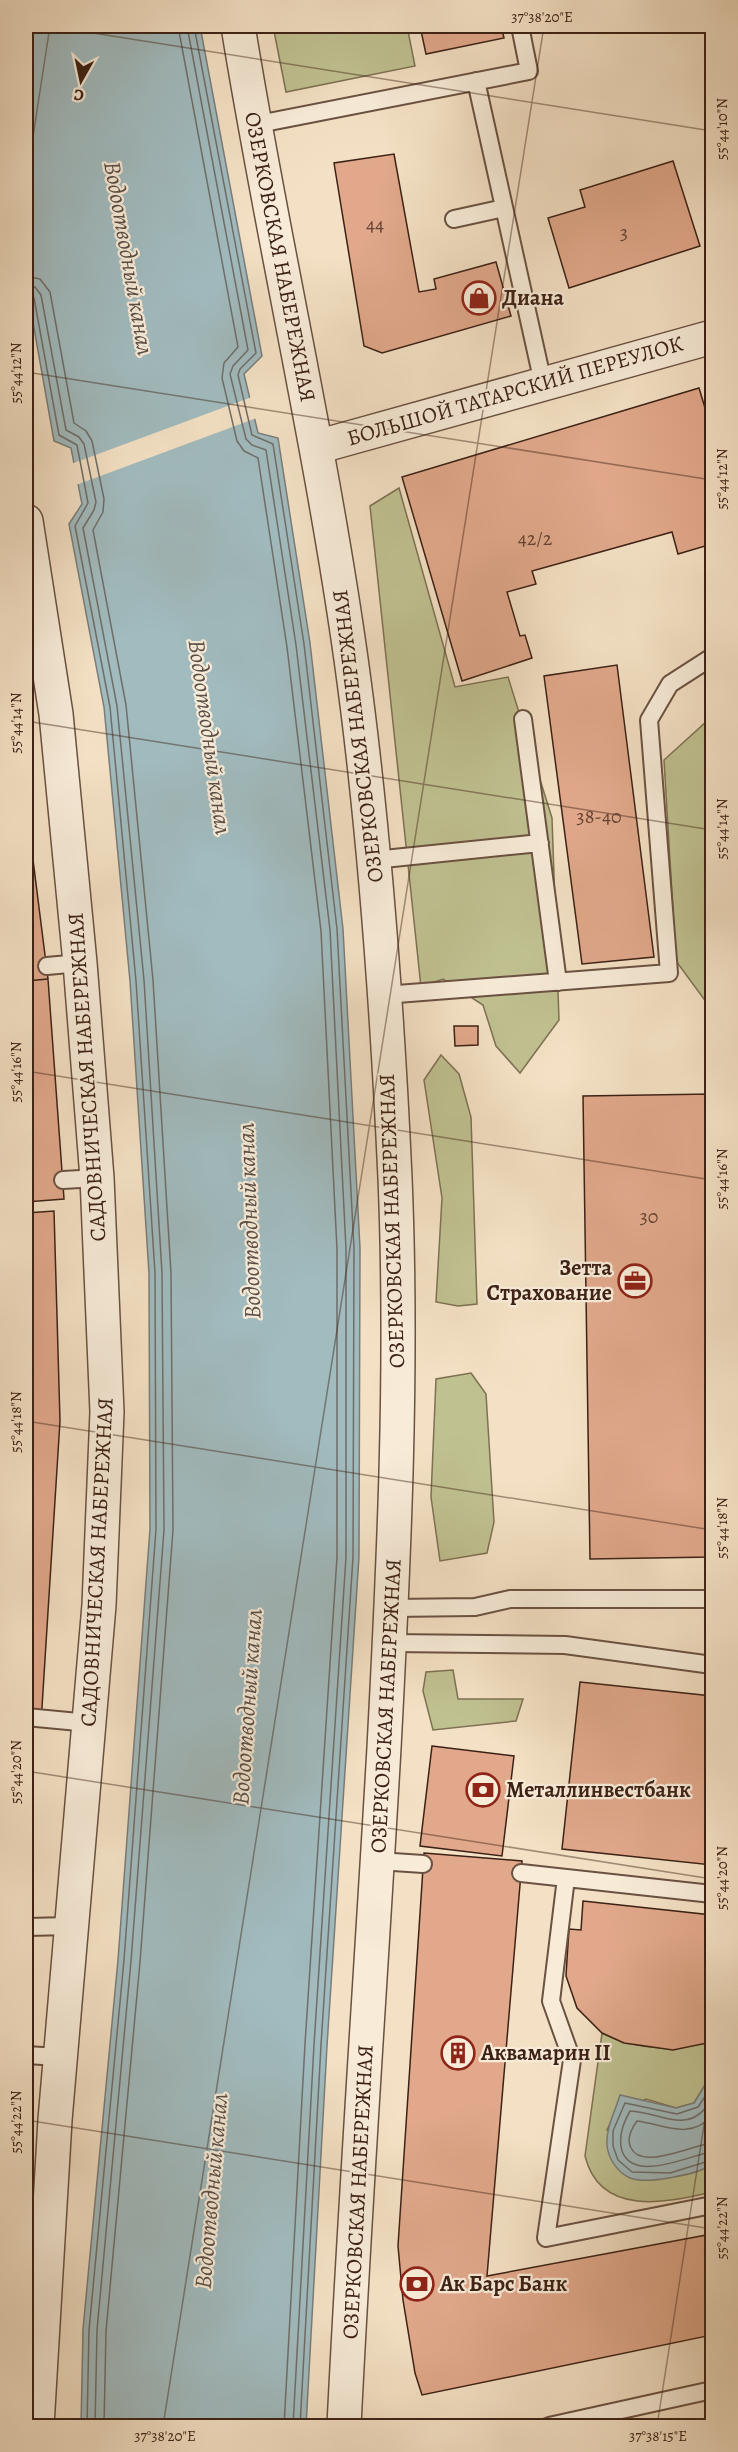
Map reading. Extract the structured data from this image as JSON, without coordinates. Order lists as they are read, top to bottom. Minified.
{"streets":{"street":["ОЗЕРКОВСКАЯ НАБЕРЕЖНАЯ","БОЛЬШОЙ ТАТАРСКИЙ ПЕРЕУЛОК","САДОВНИЧЕСКАЯ НАБЕРЕЖНАЯ"]},"crossings":[["ОЗЕРКОВСКАЯ НАБЕРЕЖНАЯ","БОЛЬШОЙ ТАТАРСКИЙ ПЕРЕУЛОК"]],"water":["Водоотводный канал"],"places":{"shop":["Диана"],"office":["Зетта Страхование"],"bank":["Металлинвестбанк","Ак Барс Банк"],"building":["Аквамарин II"]},"house_numbers":["44","3","42/2","38-40","30"],"north":"bottom","coordinates":["37°38'20\"E","55°44'10\"N","55°44'12\"N","55°44'14\"N","55°44'16\"N","55°44'18\"N","55°44'20\"N","55°44'22\"N","37°38'15\"E"]}
